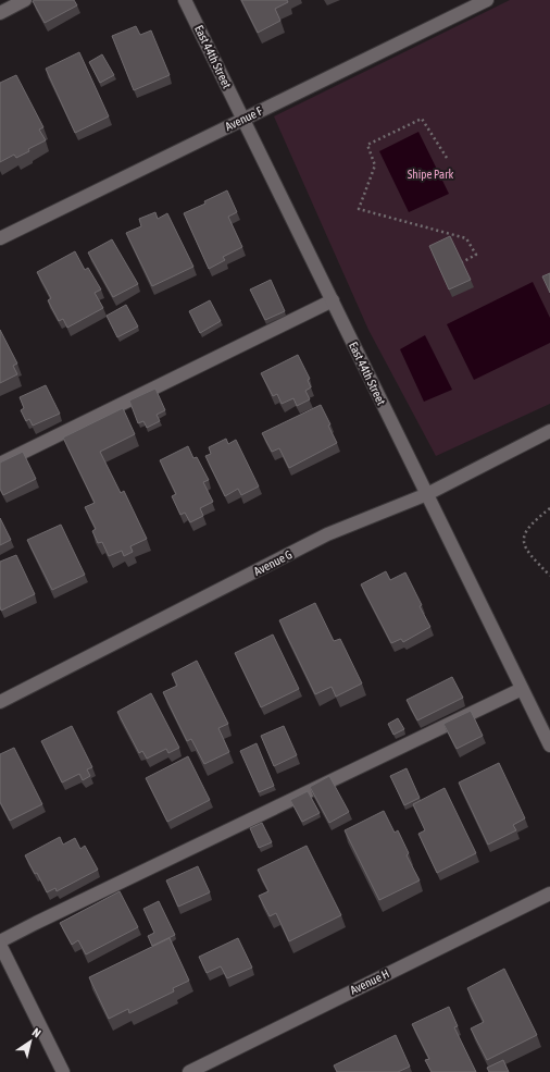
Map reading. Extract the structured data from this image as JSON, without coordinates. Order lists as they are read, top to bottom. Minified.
{"streets":{"street":["East 44th Street","Avenue F","Avenue G","Avenue H"]},"crossings":[["East 44th Street","Avenue F"],["East 44th Street","Avenue G"]],"parks":["Shipe Park"],"north":"top right"}
